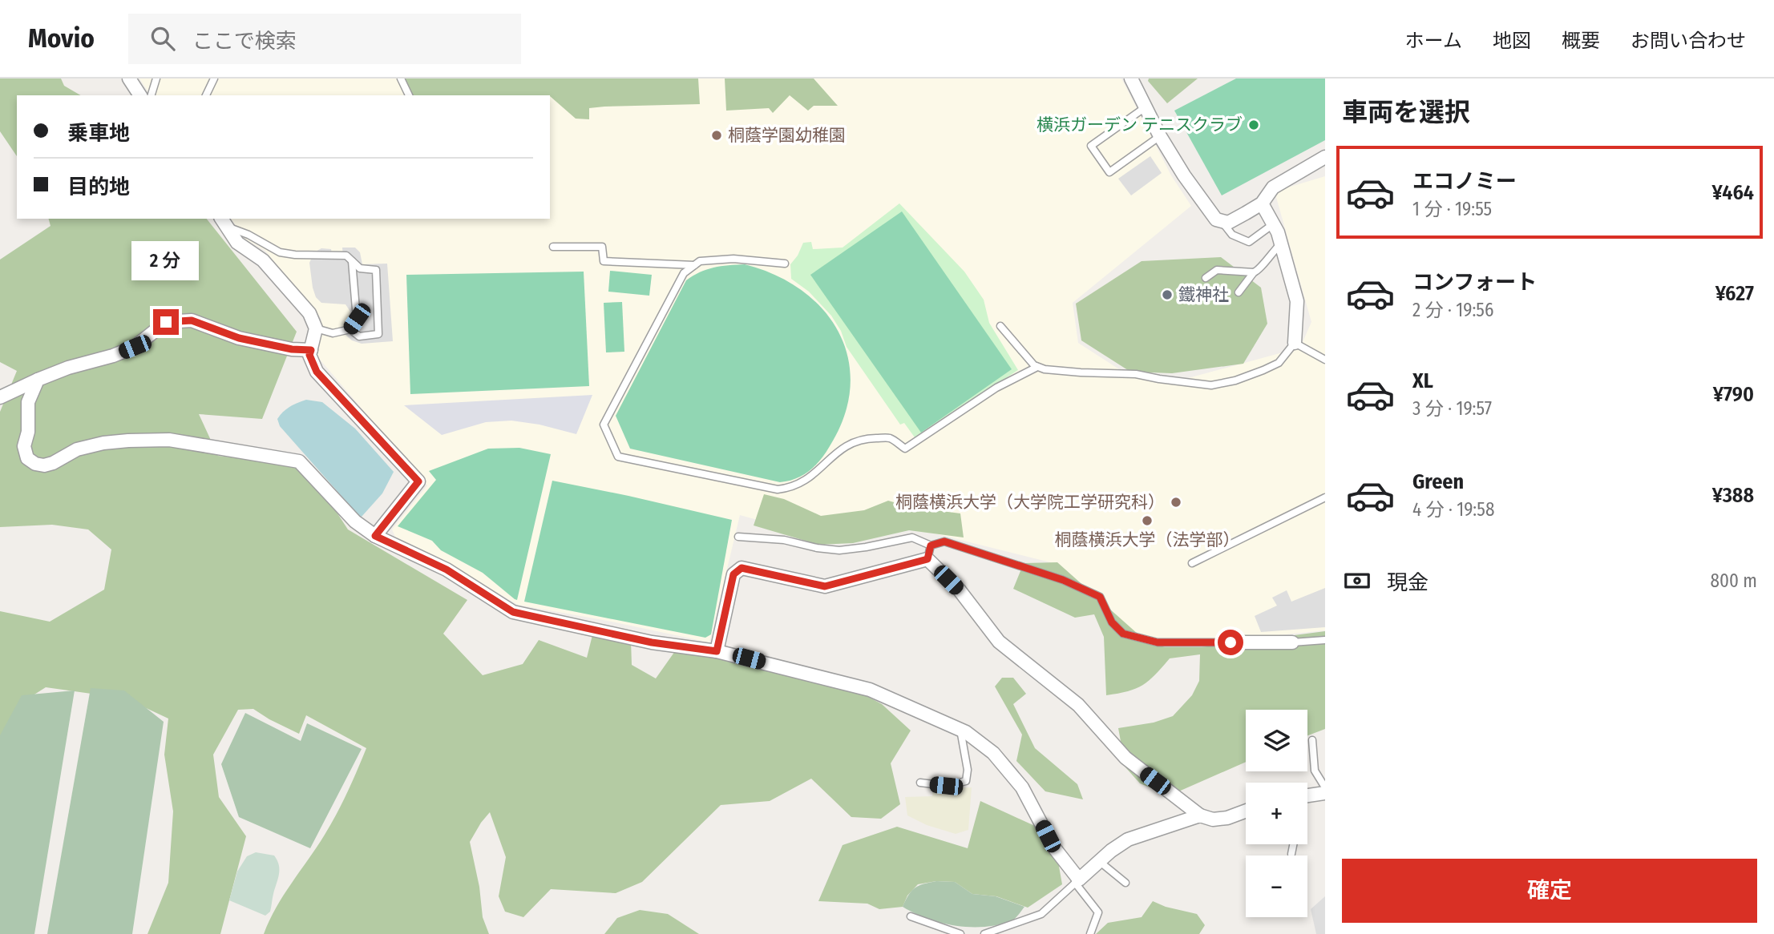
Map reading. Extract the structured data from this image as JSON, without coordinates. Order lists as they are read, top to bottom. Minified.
{"places":["横浜ガーデン テニスクラブ","桐蔭学園幼稚園","鐵神社","桐蔭横浜大学（大学院工学研究科）","桐蔭横浜大学（法学部）"],"page":{"header":"Movio","search":"ここで検索","nav":["ホーム","地図","概要","お問い合わせ"],"heading":"車両を選択","banner":["乗車地","目的地"],"list":[{"name":"エコノミー","note":"1 分 · 19:55","value":"¥464"},{"name":"コンフォート","note":"2 分 · 19:56","value":"¥627"},{"name":"XL","note":"3 分 · 19:57","value":"¥790"},{"name":"Green","note":"4 分 · 19:58","value":"¥388"}],"bubble":"2 分","pay":["現金","800 m"],"map_buttons":["+","−"],"buttons":"確定"}}
